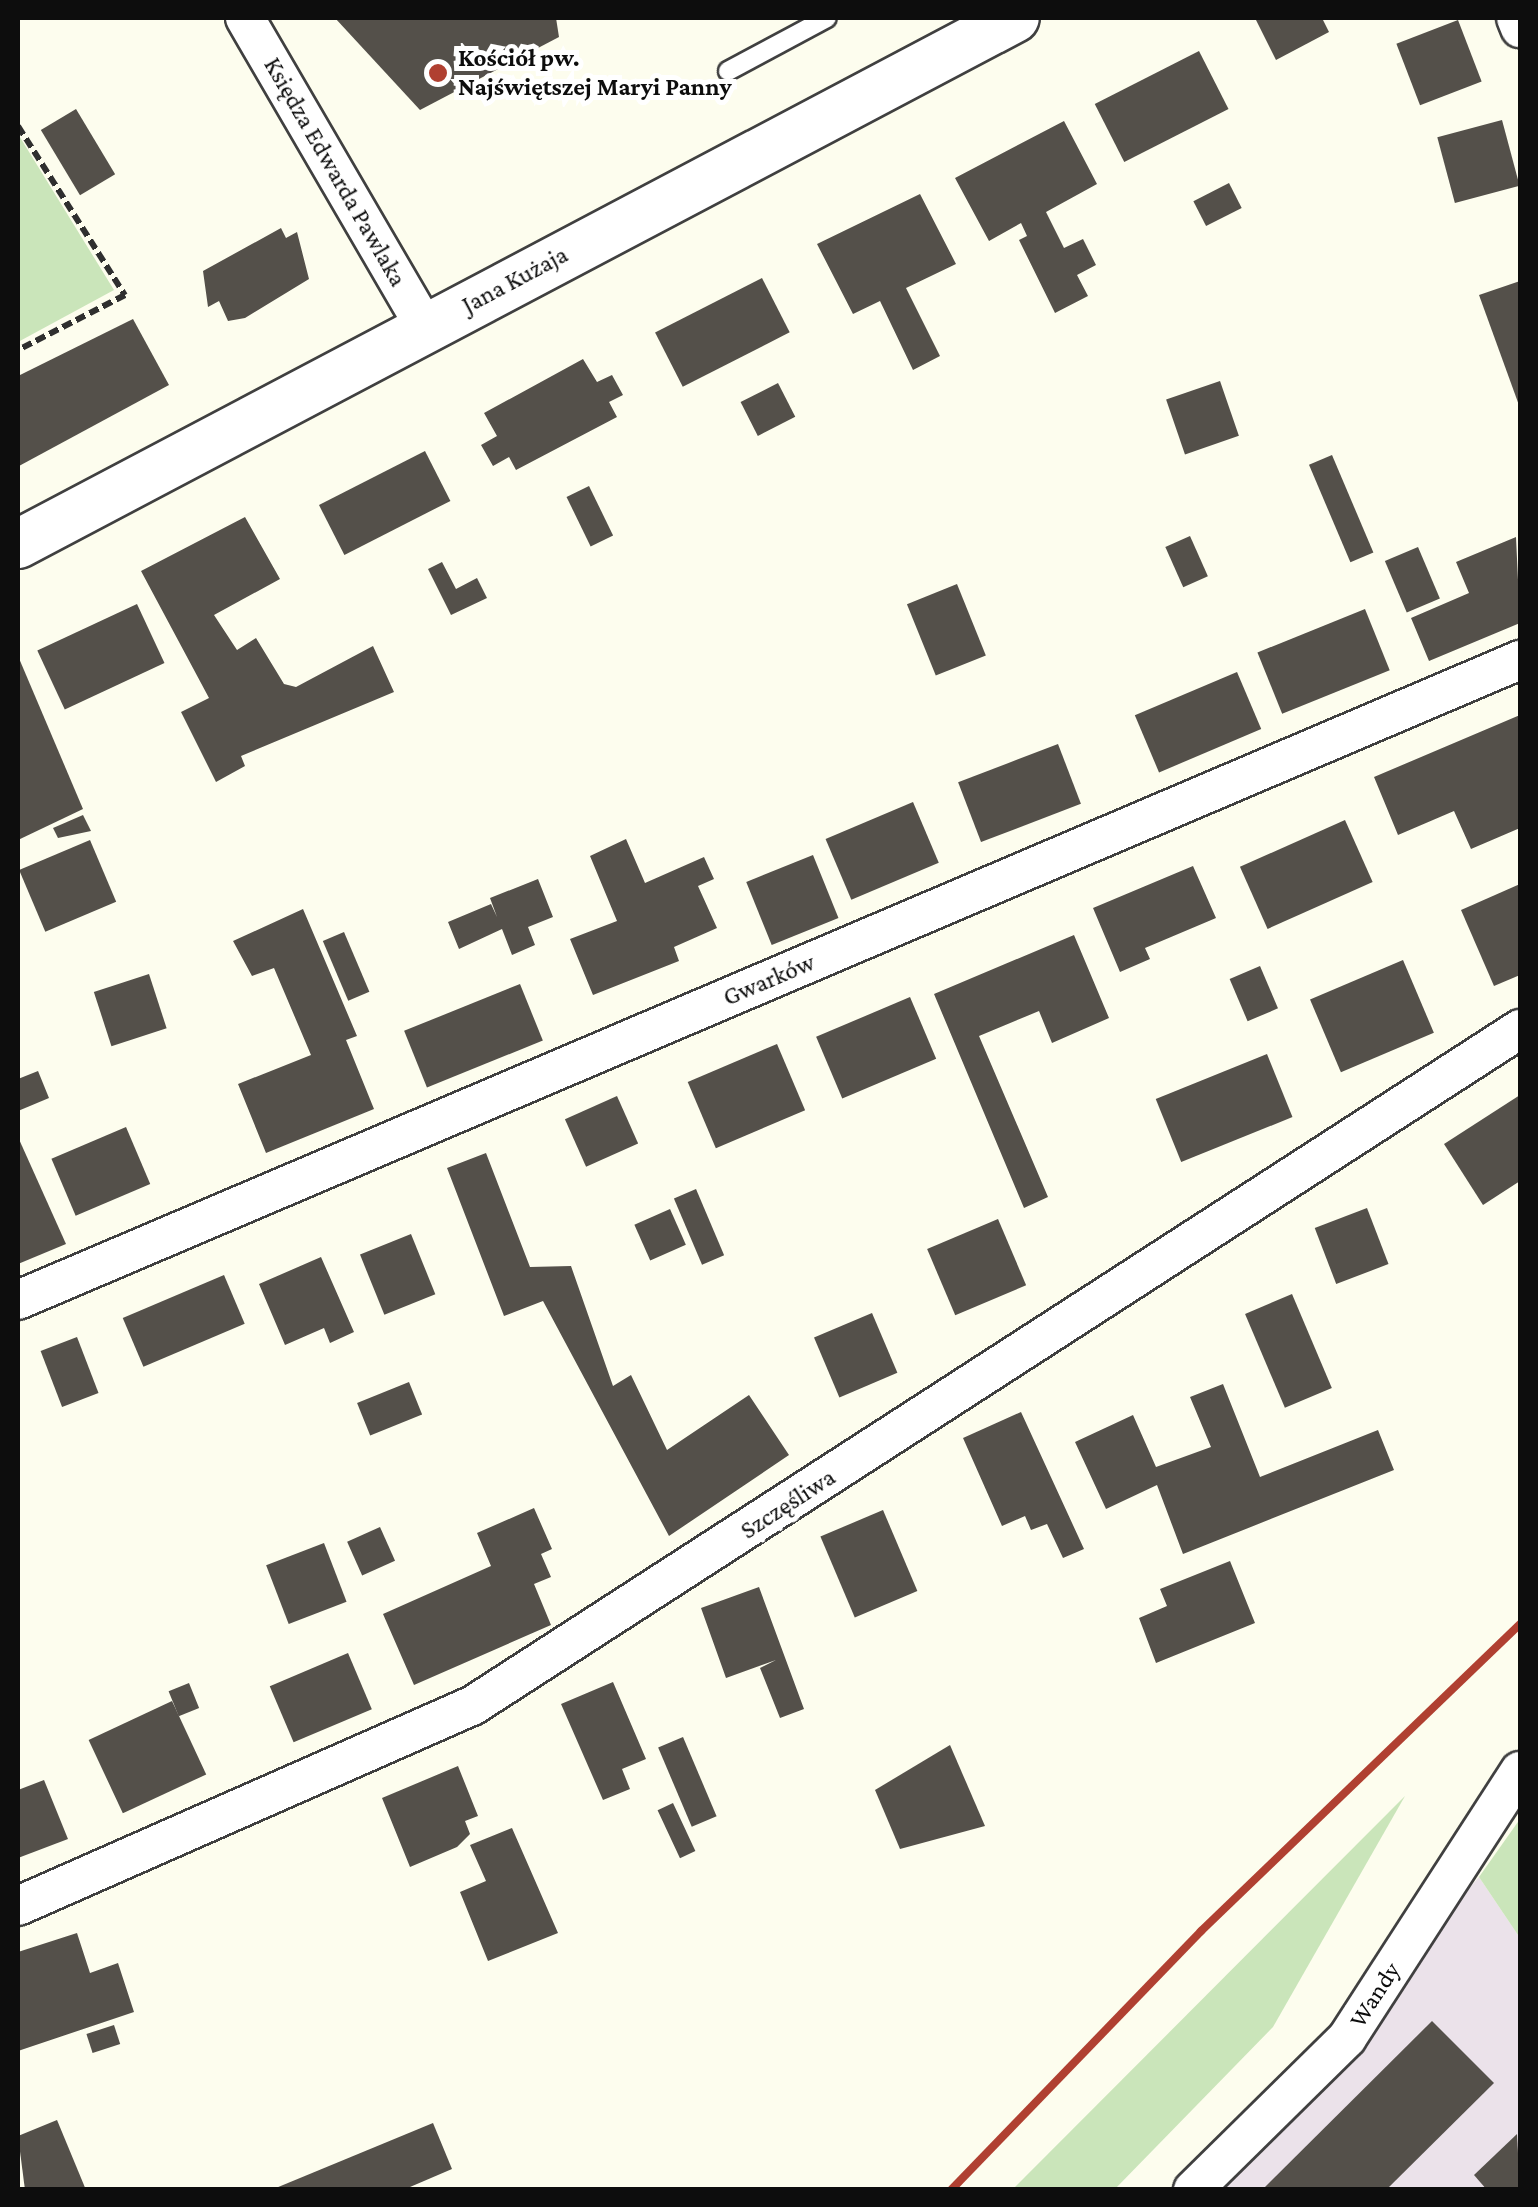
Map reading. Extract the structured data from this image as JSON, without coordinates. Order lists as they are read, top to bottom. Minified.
{"streets":{"street":["Księdza Edwarda Pawlaka","Jana Kużaja","Gwarków","Szczęśliwa","Wandy"]},"crossings":[["Księdza Edwarda Pawlaka","Jana Kużaja"]],"places":["Kościół pw. Najświętszej Maryi Panny"]}
